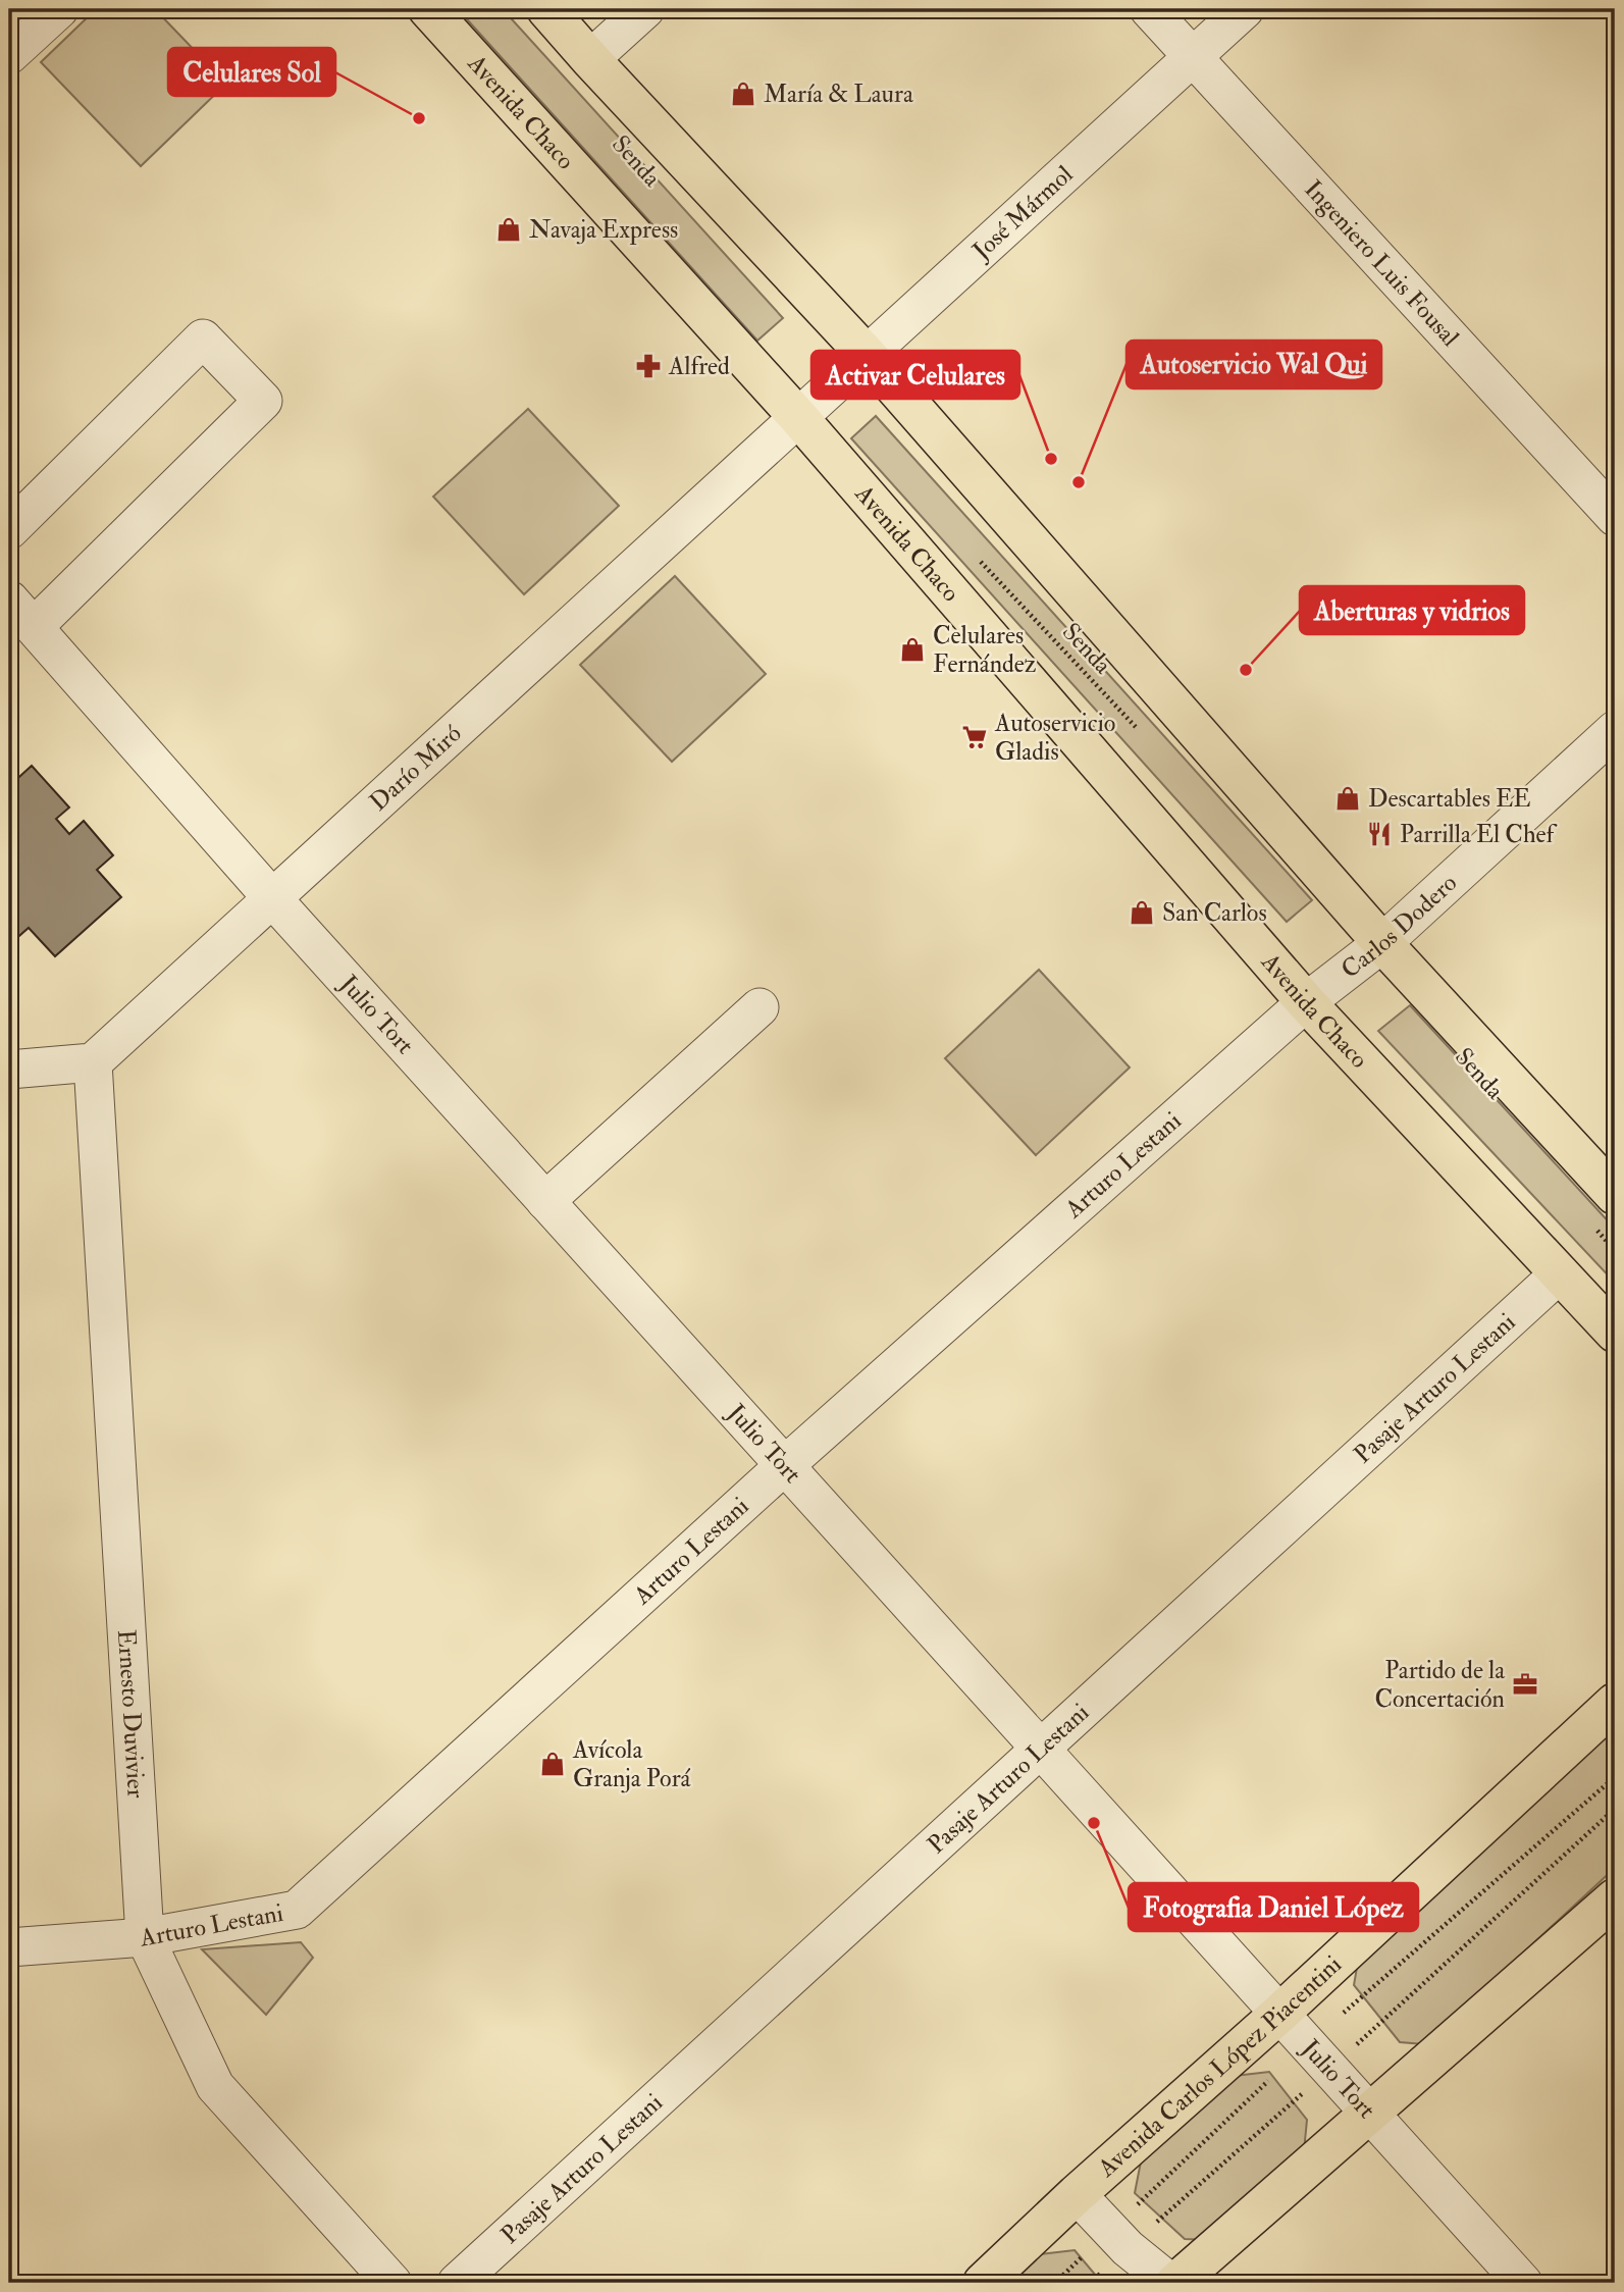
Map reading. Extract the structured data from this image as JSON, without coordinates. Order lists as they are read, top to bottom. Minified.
{"streets":{"main road":["Avenida Chaco","Avenida Carlos López Piacentini"],"street":["José Mármol","Ingeniero Luis Fousal","Darío Miró","Carlos Dodero","Julio Tort","Arturo Lestani","Pasaje Arturo Lestani","Ernesto Duvivier"],"path":["Senda"]},"crossings":[["Avenida Chaco","José Mármol"],["Avenida Chaco","Darío Miró"],["Avenida Chaco","Carlos Dodero"],["Avenida Chaco","Arturo Lestani"],["Avenida Chaco","Pasaje Arturo Lestani"],["José Mármol","Ingeniero Luis Fousal"],["José Mármol","Darío Miró"],["Darío Miró","Julio Tort"],["Darío Miró","Ernesto Duvivier"],["Carlos Dodero","Arturo Lestani"],["Julio Tort","Arturo Lestani"],["Julio Tort","Pasaje Arturo Lestani"],["Julio Tort","Avenida Carlos López Piacentini"],["Arturo Lestani","Ernesto Duvivier"]],"places":{"shop":["María & Laura","Navaja Express","Celulares Fernández","Descartables EE","San Carlos","Avícola Granja Porá"],"other":["Celulares Sol","Activar Celulares","Autoservicio Wal Qui","Aberturas y vidrios","Fotografia Daniel López"],"pharmacy":["Alfred"],"supermarket":["Autoservicio Gladis"],"restaurant":["Parrilla El Chef"],"office":["Partido de la Concertación"]}}
